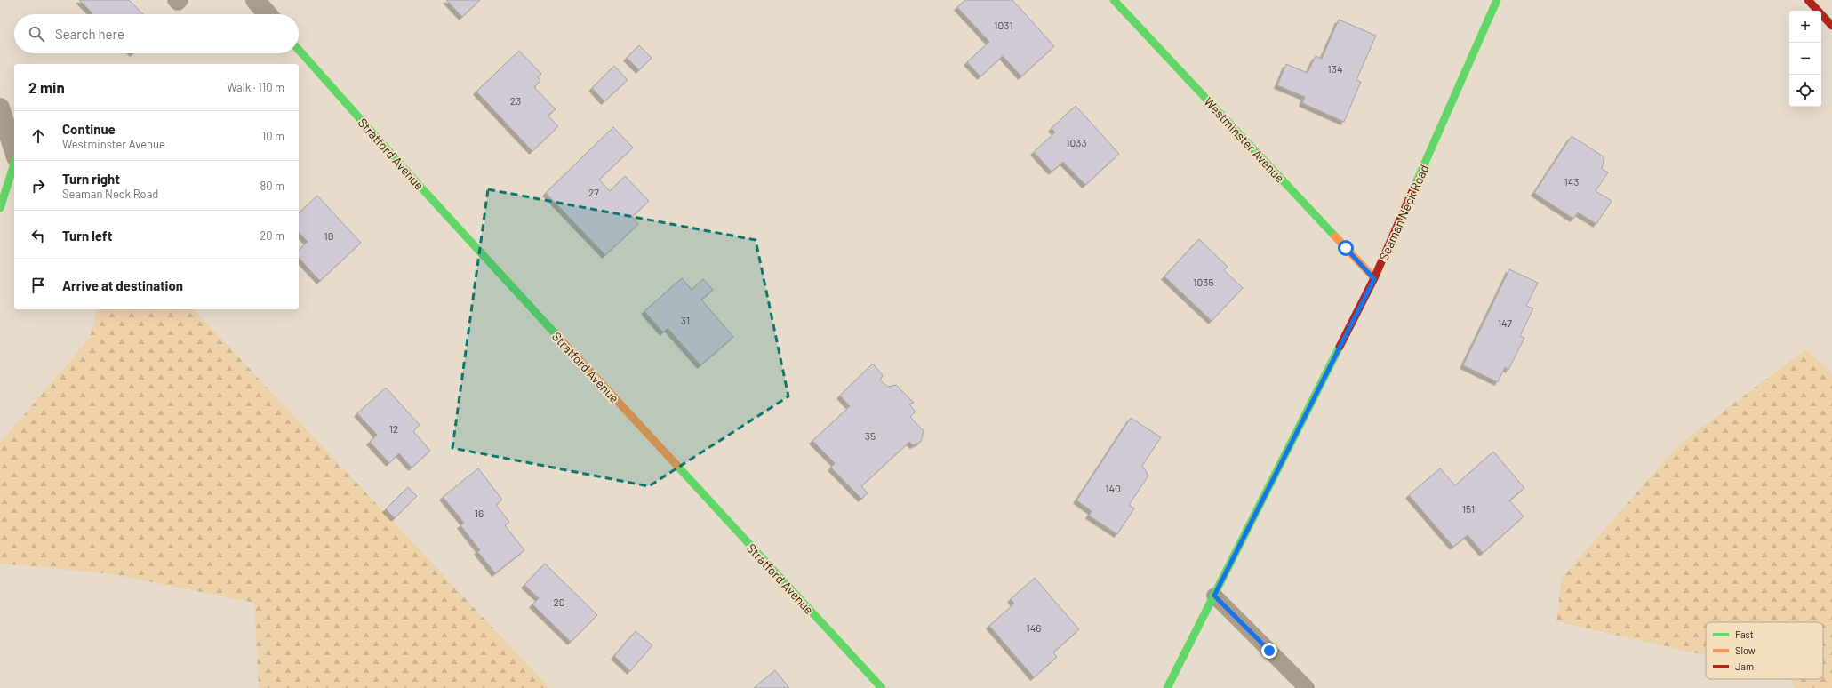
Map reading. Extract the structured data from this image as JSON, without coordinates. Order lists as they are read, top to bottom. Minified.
{"streets":{"street":["Westminster Avenue","Stratford Avenue","Seaman Neck Road"]},"crossings":[["Westminster Avenue","Seaman Neck Road"]],"house_numbers":["1031","134","23","1033","143","27","10","1035","31","147","12","35","140","151","16","20","146"],"legend":["Fast","Slow","Jam"],"page":{"map_buttons":["+","−"],"search":"Search here","heading":["2 min","Walk · 110 m"],"list":[["Continue","Westminster Avenue","10 m"],["Turn right","Seaman Neck Road","80 m"],["Turn left","20 m"],"Arrive at destination"]}}
